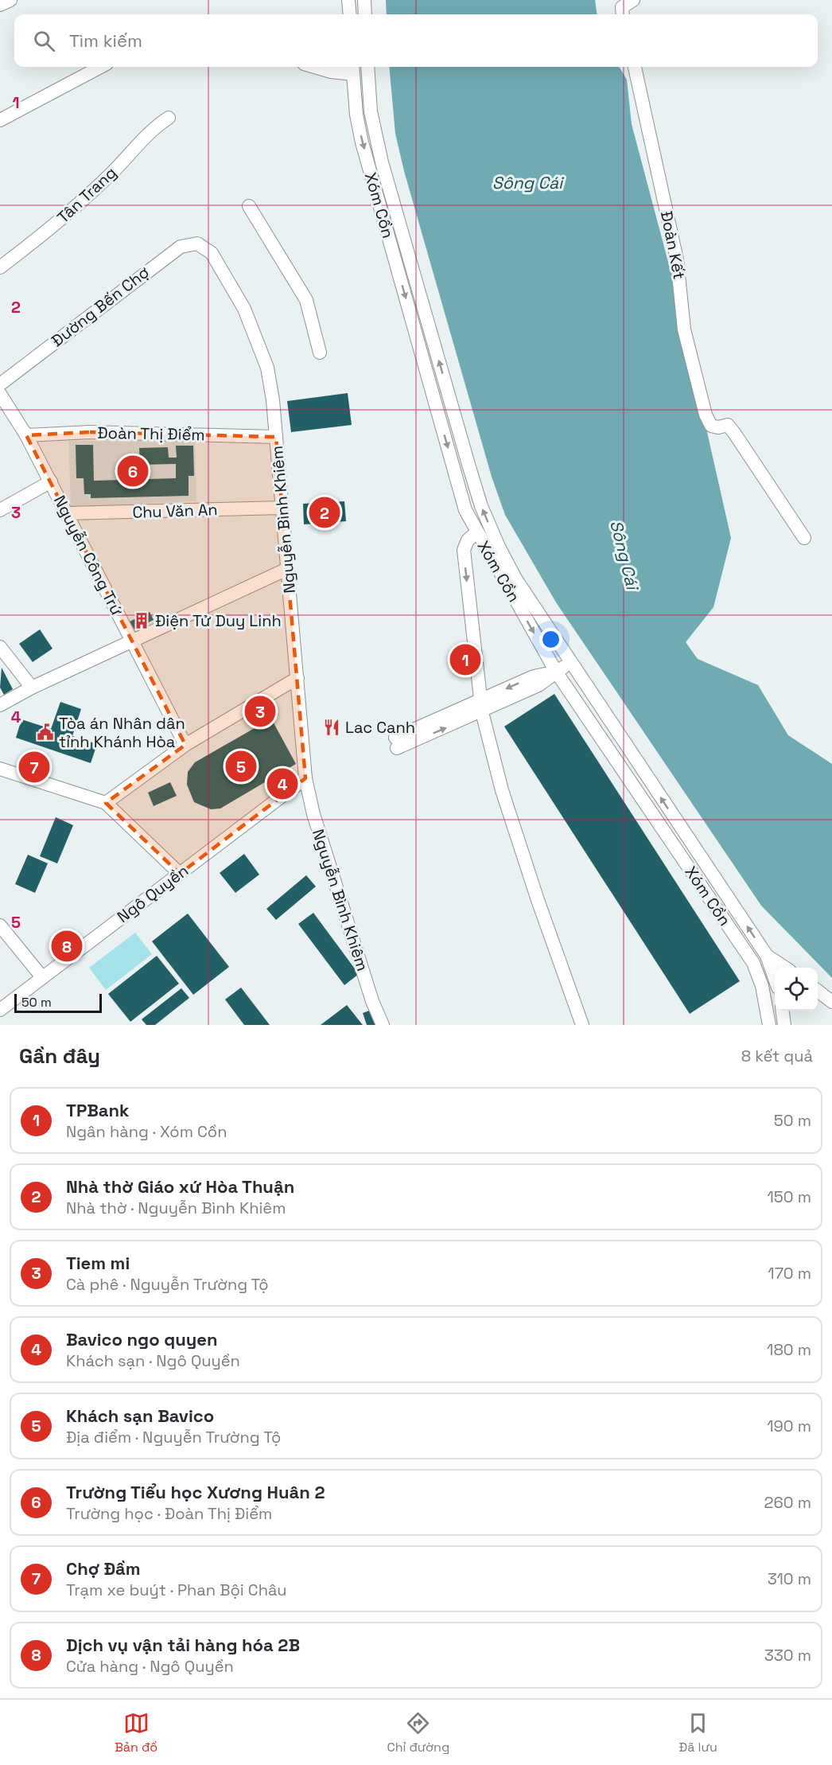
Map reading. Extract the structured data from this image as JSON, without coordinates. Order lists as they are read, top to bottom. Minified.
{"streets":{"street":["Tân Trang","Xóm Cồn","Đoàn Kết","Đường Bến Chợ","Đoàn Thị Điểm","Chu Văn An","Nguyễn Bình Khiêm","Nguyễn Công Trứ","Ngô Quyền"]},"crossings":[["Đường Bến Chợ","Nguyễn Bình Khiêm"],["Đoàn Thị Điểm","Nguyễn Bình Khiêm"],["Đoàn Thị Điểm","Nguyễn Công Trứ"],["Chu Văn An","Nguyễn Bình Khiêm"],["Chu Văn An","Nguyễn Công Trứ"],["Nguyễn Bình Khiêm","Ngô Quyền"]],"water":["Sông Cái"],"places":{"building":["Điện Tử Duy Linh"],"restaurant":["Lac Canh"],"public building":["Tòa án Nhân dân tỉnh Khánh Hòa"]},"scale_bar":"50 m","page":{"search":"Tìm kiếm","pins":["6","2","1","3","5","7","4","8"],"scale":"50 m","heading":["Gần đây","8 kết quả"],"list":[{"mark":"1","name":"TPBank","note":"Ngân hàng · Xóm Cồn","value":"50 m"},{"mark":"2","name":"Nhà thờ Giáo xứ Hòa Thuận","note":"Nhà thờ · Nguyễn Bình Khiêm","value":"150 m"},{"mark":"3","name":"Tiem mi","note":"Cà phê · Nguyễn Trường Tộ","value":"170 m"},{"mark":"4","name":"Bavico ngo quyen","note":"Khách sạn · Ngô Quyền","value":"180 m"},{"mark":"5","name":"Khách sạn Bavico","note":"Địa điểm · Nguyễn Trường Tộ","value":"190 m"},{"mark":"6","name":"Trường Tiểu học Xương Huân 2","note":"Trường học · Đoàn Thị Điểm","value":"260 m"},{"mark":"7","name":"Chợ Đầm","note":"Trạm xe buýt · Phan Bội Châu","value":"310 m"},{"mark":"8","name":"Dịch vụ vận tải hàng hóa 2B","note":"Cửa hàng · Ngô Quyền","value":"330 m"}],"nav":["Bản đồ","Chỉ đường","Đã lưu"]},"grid":{"rows":["1","2","3","4","5"]}}
